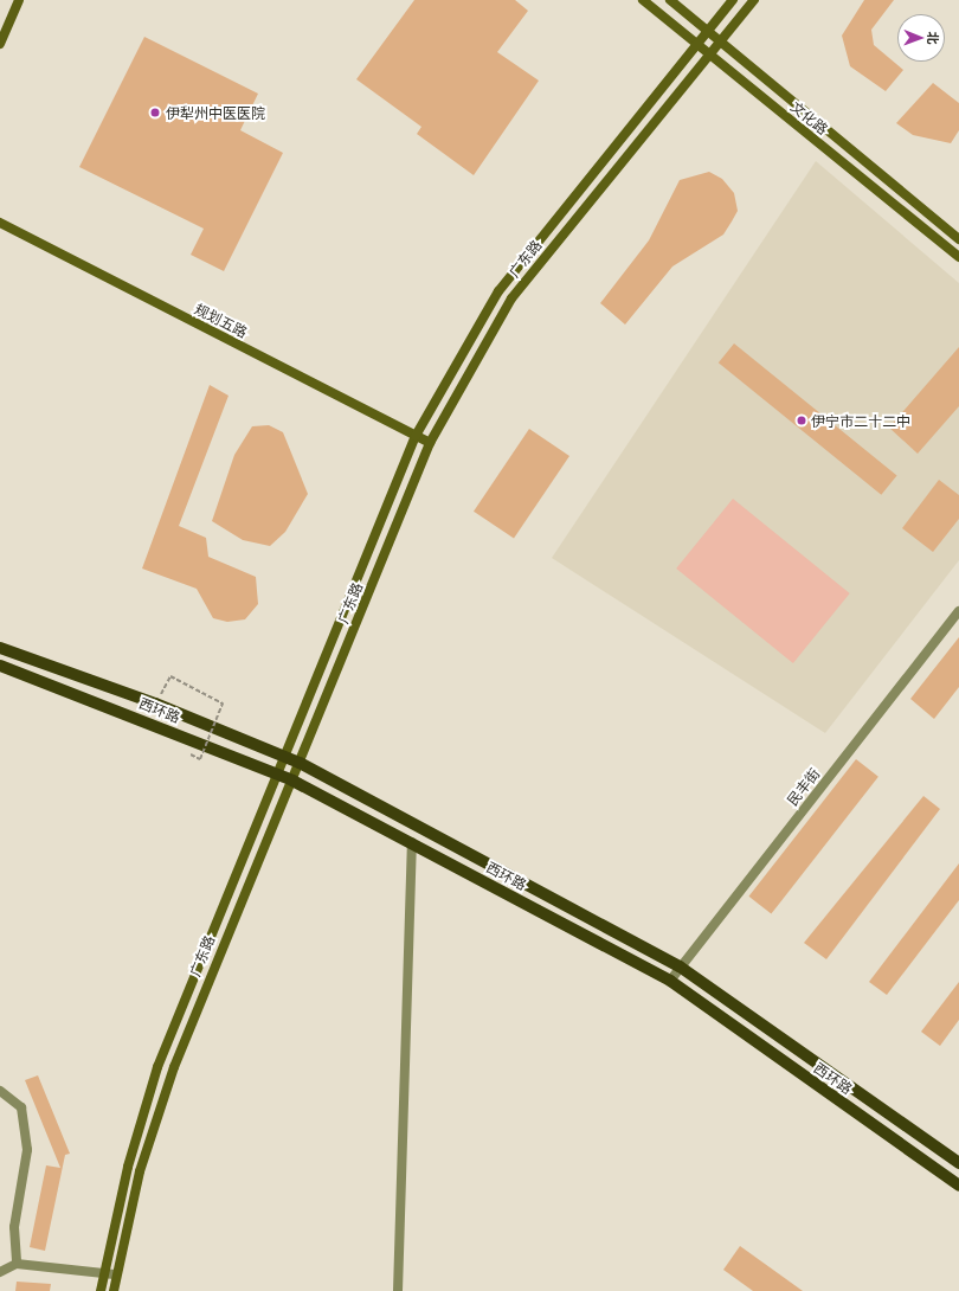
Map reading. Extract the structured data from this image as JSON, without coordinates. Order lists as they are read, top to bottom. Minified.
{"streets":{"main road":["西环路"],"street":["文化路","广东路","规划五路","民丰街"]},"crossings":[["文化路","广东路"],["广东路","规划五路"],["广东路","西环路"],["西环路","民丰街"]],"places":["伊犁州中医医院","伊宁市二十二中"],"north":"right"}
